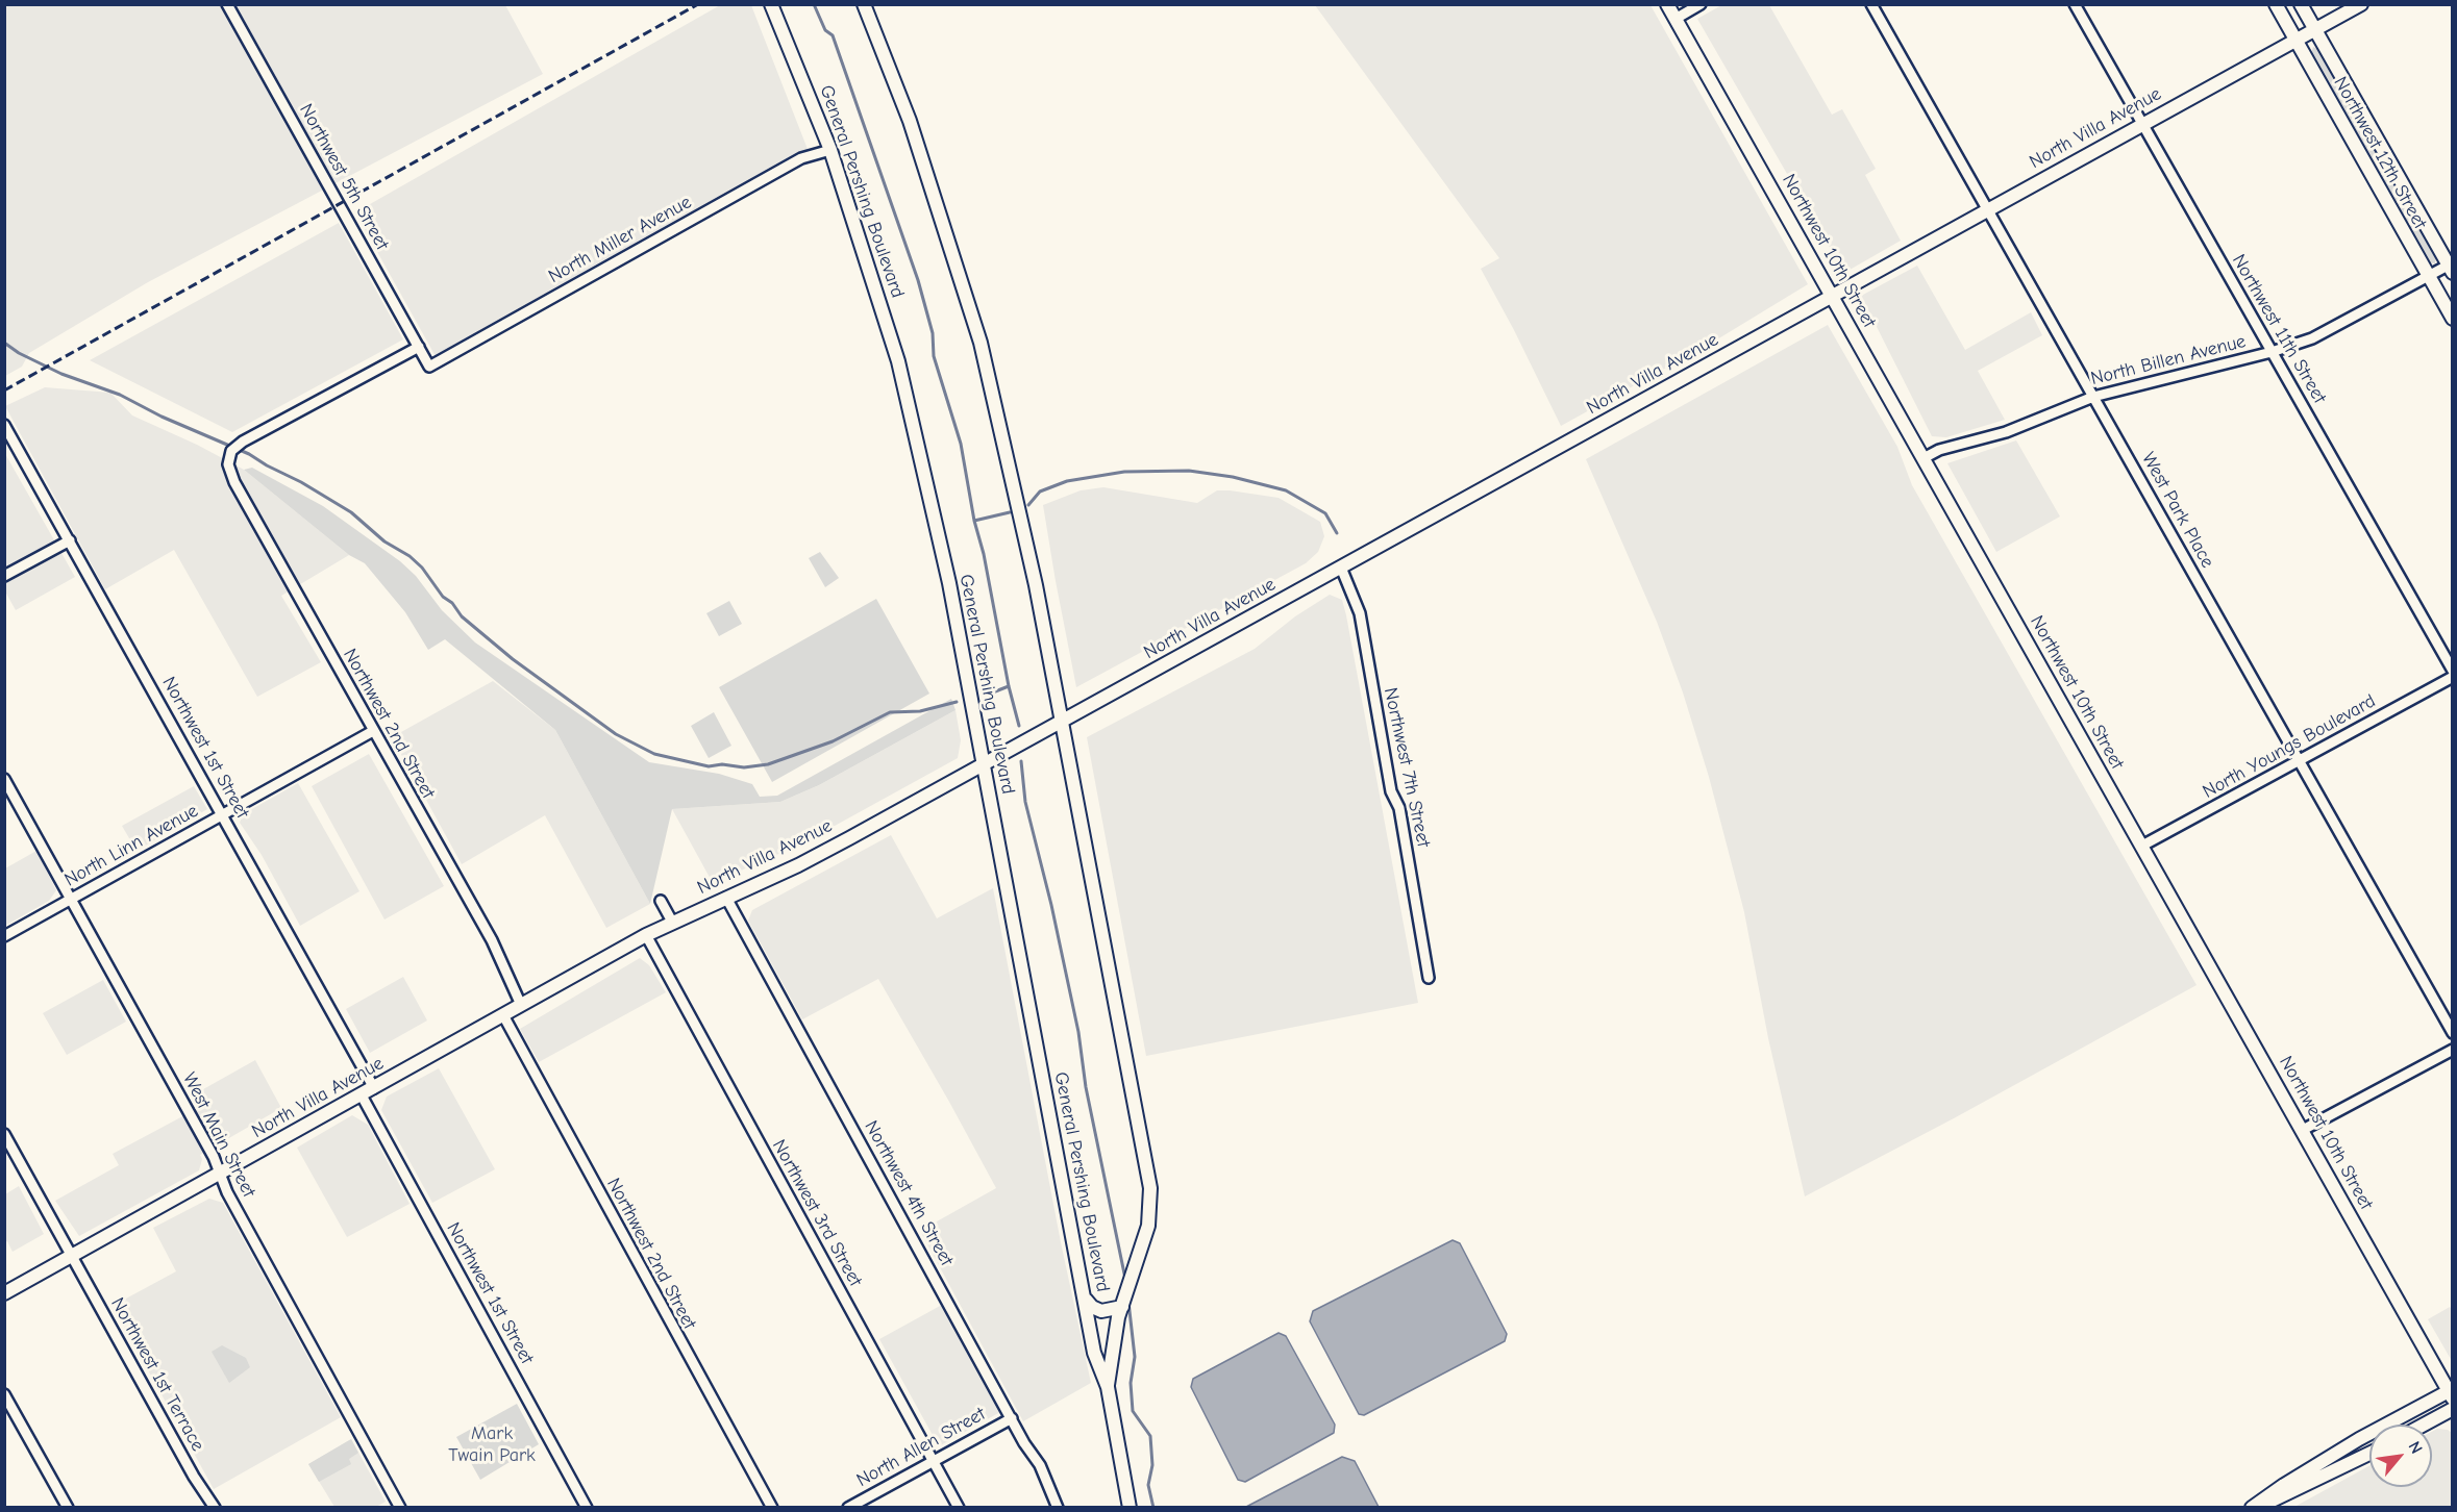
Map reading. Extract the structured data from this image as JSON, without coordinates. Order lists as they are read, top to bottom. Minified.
{"streets":{"main road":["North Villa Avenue","Northwest 12th Street","General Pershing Boulevard","Northwest 10th Street"],"street":["Northwest 5th Street","North Miller Avenue","Northwest 11th Street","North Billen Avenue","West Park Place","Northwest 2nd Street","North Youngs Boulevard","Northwest 1st Street","Northwest 7th Street","North Linn Avenue","West Main Street","Northwest 4th Street","Northwest 3rd Street","Northwest 1st Terrace","North Allen Street"]},"crossings":[["North Villa Avenue","Northwest 12th Street"],["North Villa Avenue","General Pershing Boulevard"],["North Villa Avenue","Northwest 10th Street"],["North Villa Avenue","Northwest 11th Street"],["North Villa Avenue","West Park Place"],["North Villa Avenue","Northwest 2nd Street"],["North Villa Avenue","Northwest 1st Street"],["North Villa Avenue","Northwest 7th Street"],["North Villa Avenue","West Main Street"],["North Villa Avenue","Northwest 4th Street"],["North Villa Avenue","Northwest 3rd Street"],["North Villa Avenue","Northwest 1st Terrace"],["Northwest 12th Street","North Billen Avenue"],["Northwest 5th Street","North Miller Avenue"],["Northwest 5th Street","Northwest 2nd Street"],["General Pershing Boulevard","North Miller Avenue"],["Northwest 10th Street","North Billen Avenue"],["Northwest 10th Street","North Youngs Boulevard"],["Northwest 11th Street","North Billen Avenue"],["North Billen Avenue","West Park Place"],["West Park Place","North Youngs Boulevard"],["Northwest 2nd Street","North Linn Avenue"],["Northwest 1st Street","North Linn Avenue"],["North Linn Avenue","West Main Street"],["Northwest 4th Street","North Allen Street"],["Northwest 3rd Street","North Allen Street"]],"parks":["Mark Twain Park"],"north":"top right"}
